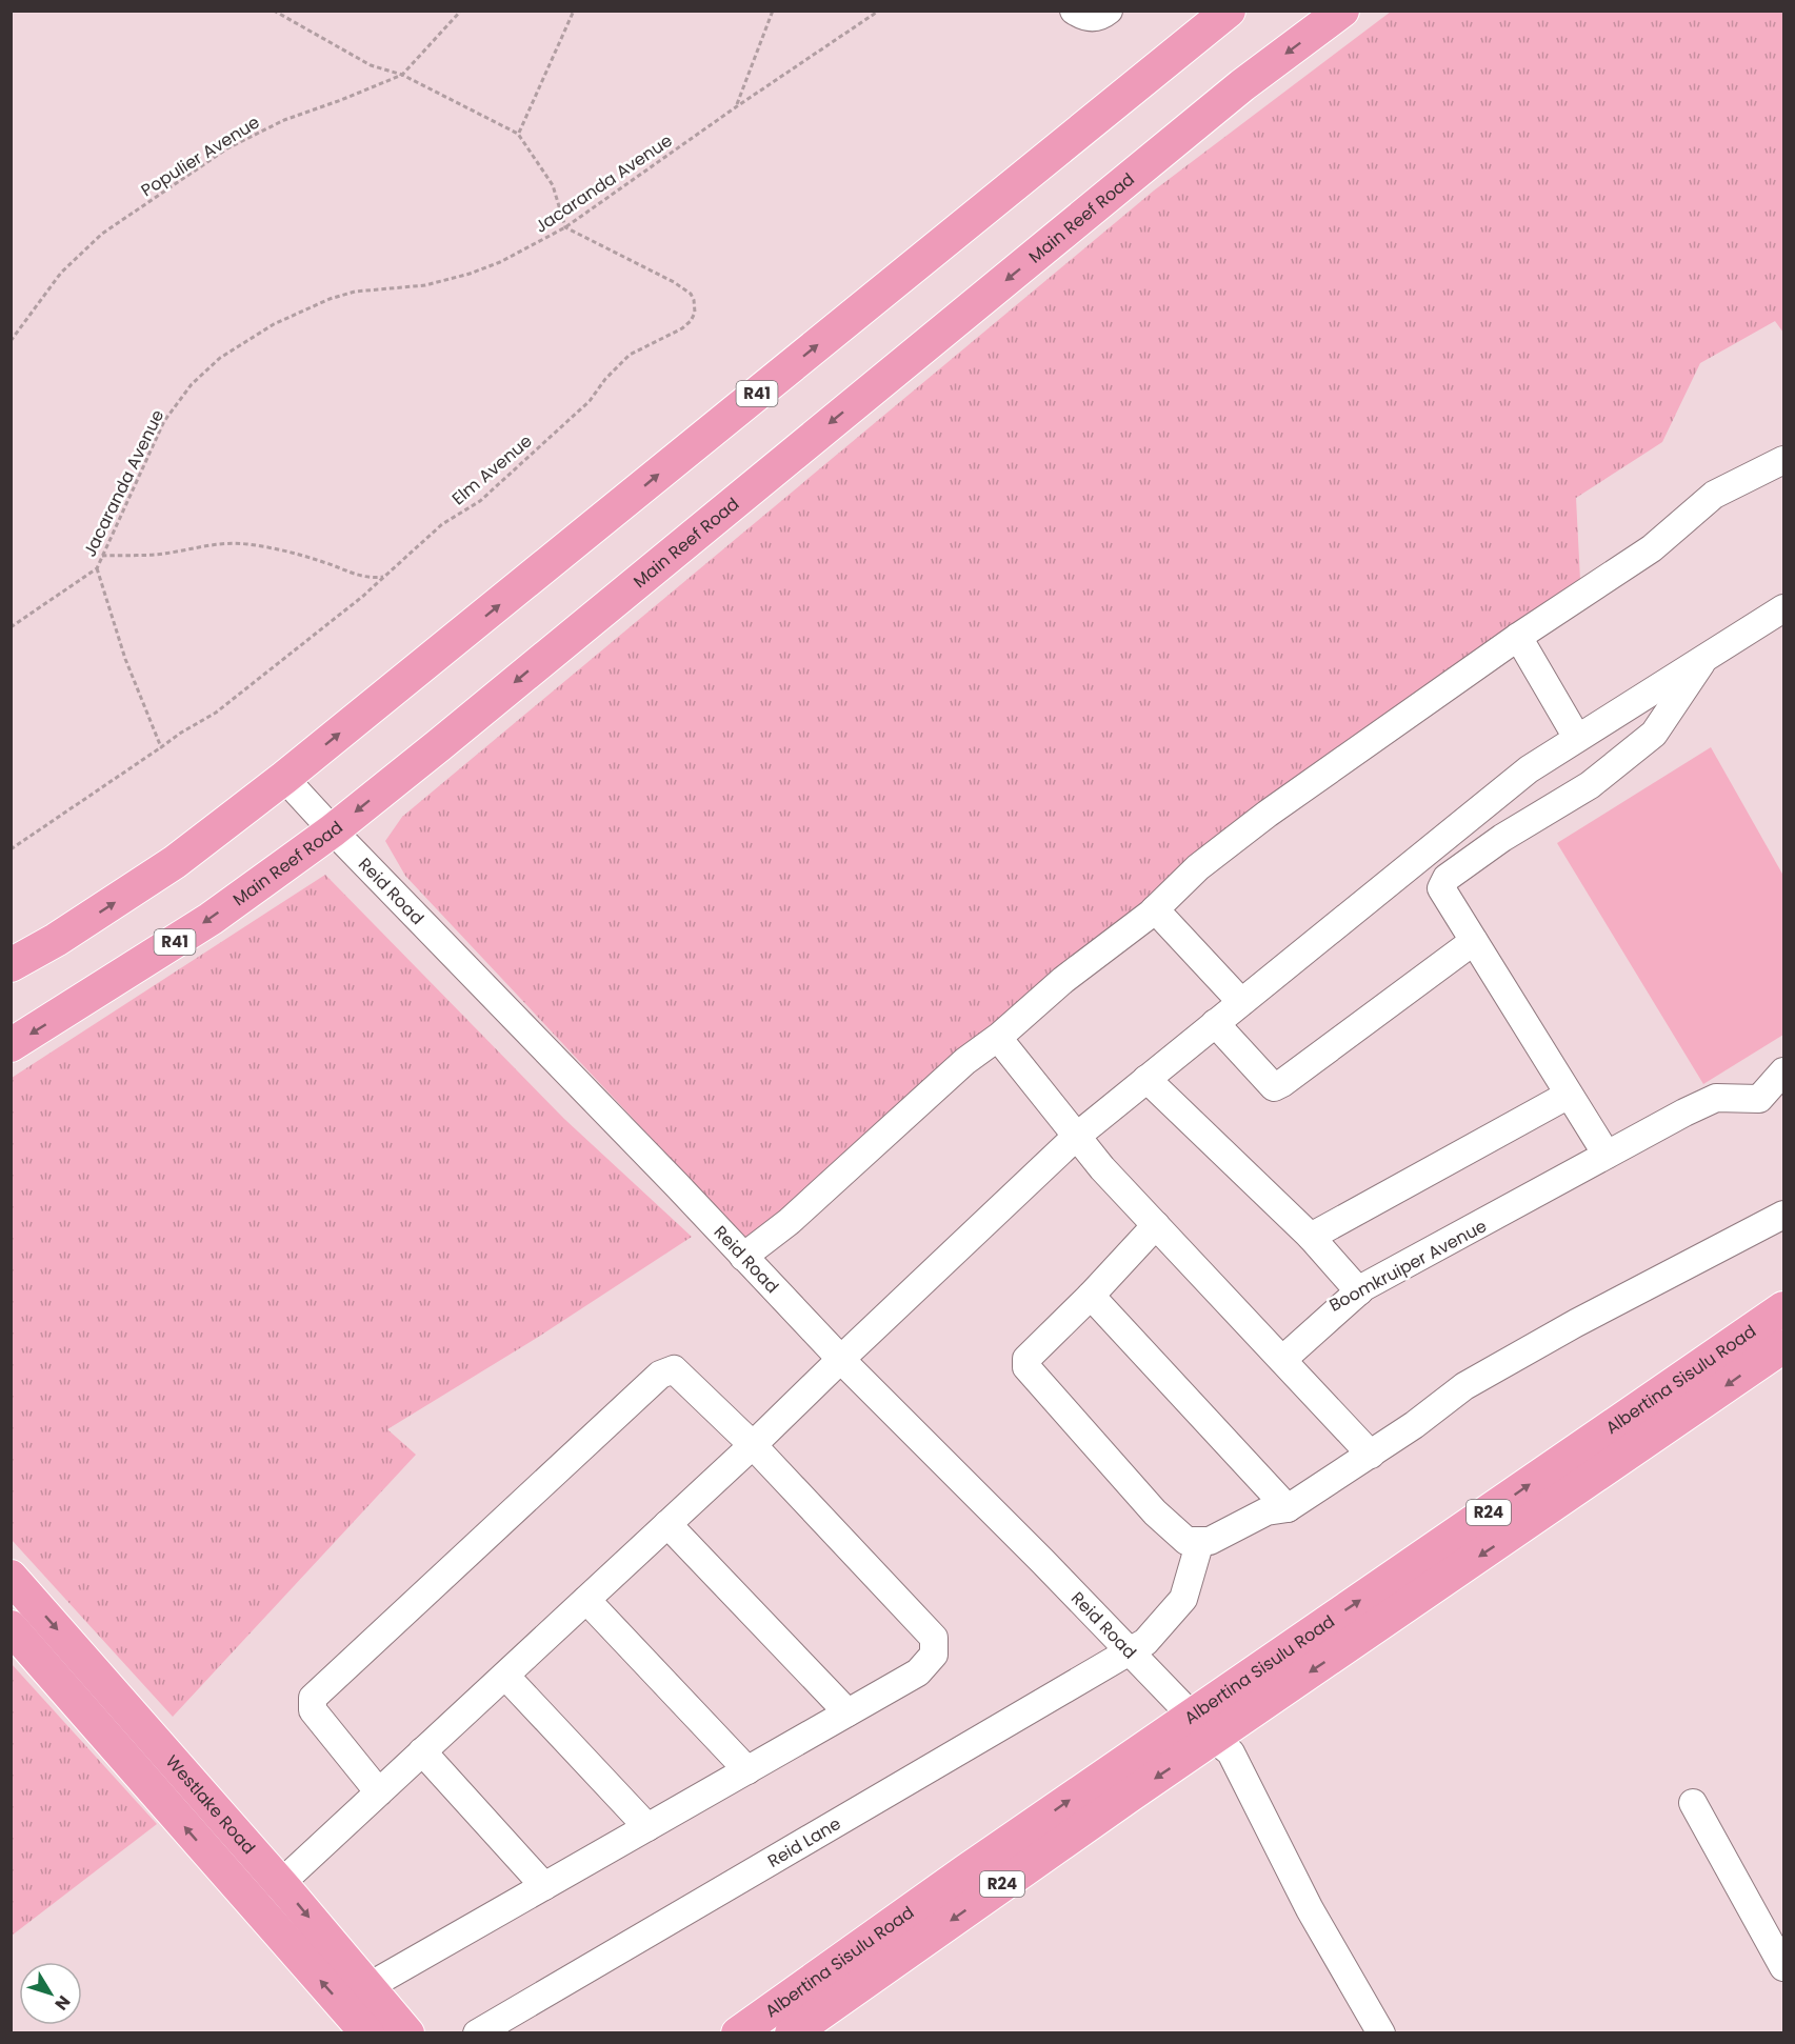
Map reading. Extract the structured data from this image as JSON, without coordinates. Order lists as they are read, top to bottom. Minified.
{"streets":{"main road":["Main Reef Road","R41","Albertina Sisulu Road","R24","Westlake Road"],"street":["Reid Road","Reid Lane"],"path":["Populier Avenue","Jacaranda Avenue","Elm Avenue"]},"crossings":[["Jacaranda Avenue","Elm Avenue"],["Main Reef Road","Reid Road"],["R41","Reid Road"],["Reid Road","Albertina Sisulu Road"],["Reid Road","Reid Lane"]],"north":"bottom right"}
